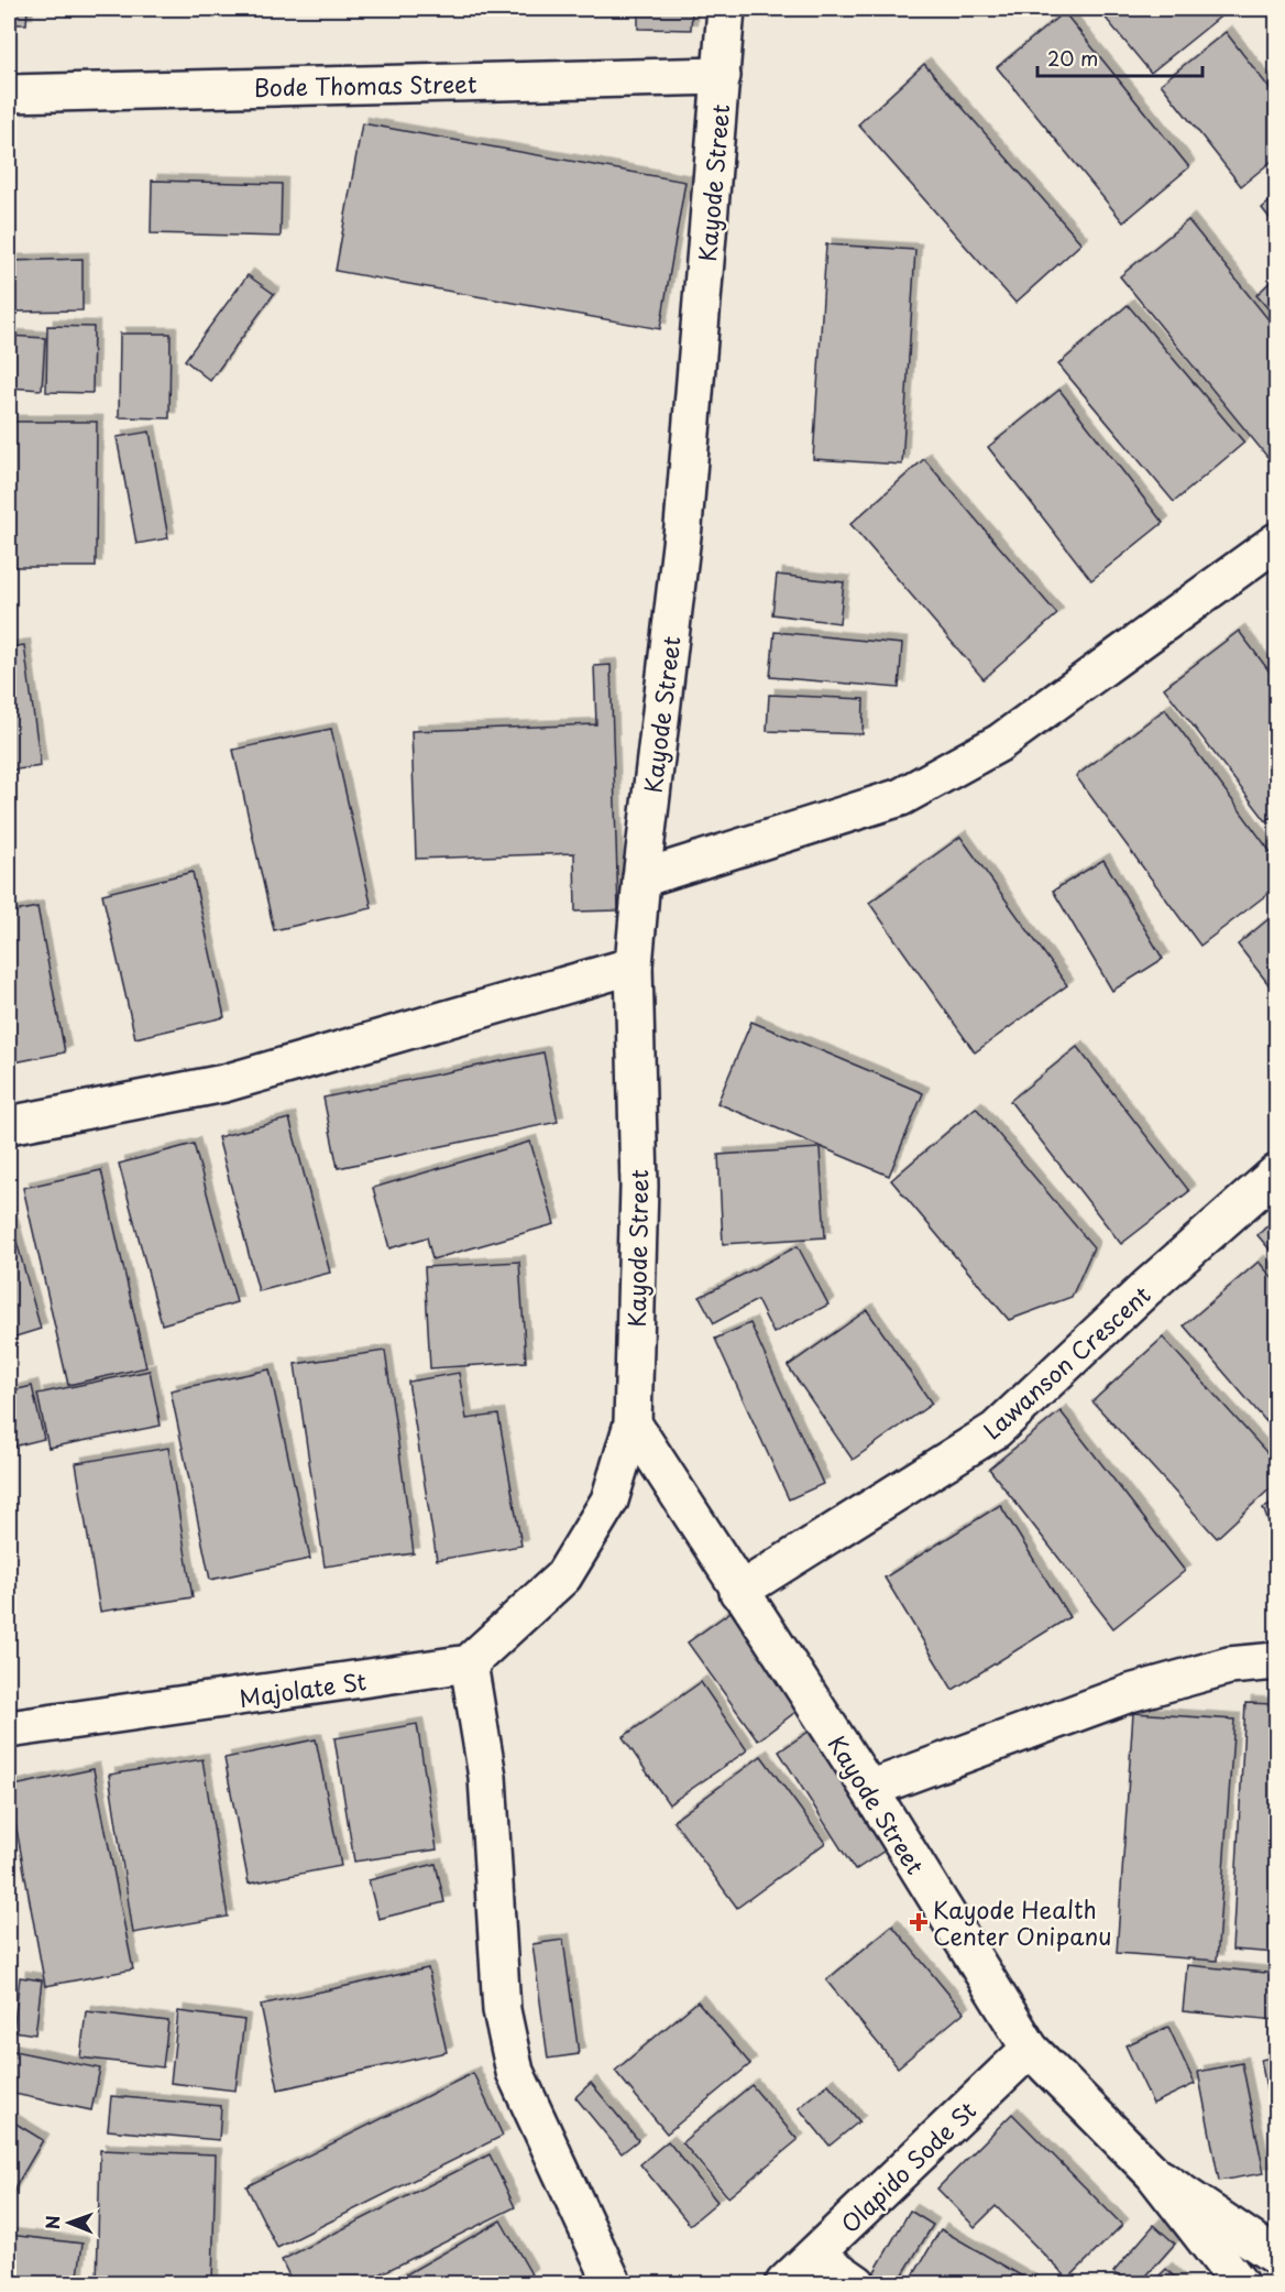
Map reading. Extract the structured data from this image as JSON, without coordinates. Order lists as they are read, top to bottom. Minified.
{"streets":{"street":["Bode Thomas Street","Kayode Street","Lawanson Crescent","Majolate St","Olapido Sode St"]},"crossings":[["Bode Thomas Street","Kayode Street"],["Kayode Street","Lawanson Crescent"],["Kayode Street","Majolate St"],["Kayode Street","Olapido Sode St"]],"places":{"health":["Kayode Health Center Onipanu"]},"scale_bar":"20 m","north":"left"}
